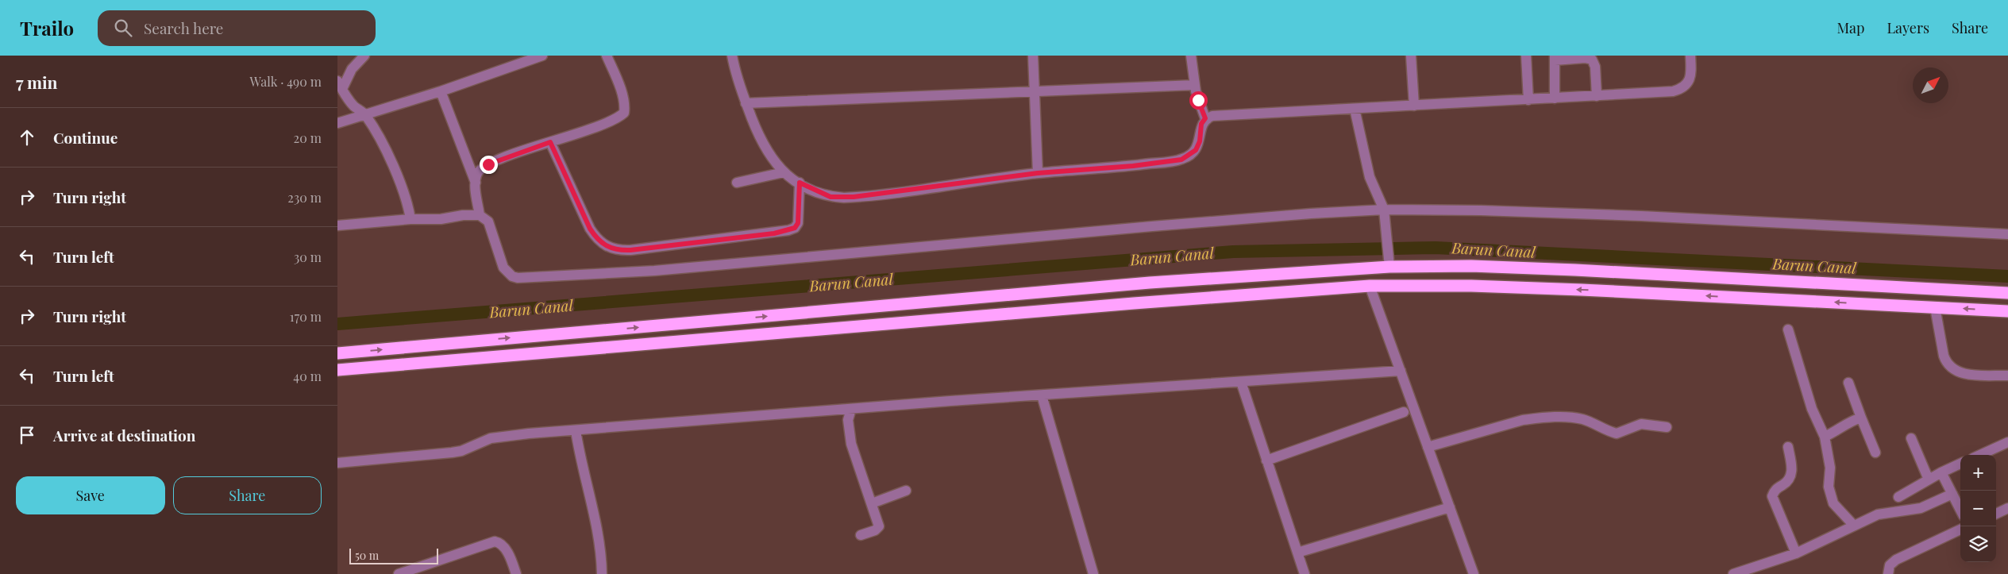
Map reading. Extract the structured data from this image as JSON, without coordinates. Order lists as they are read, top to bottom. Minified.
{"water":["Barun Canal"],"scale_bar":"50 m","north":"top right","page":{"header":"Trailo","search":"Search here","nav":["Map","Layers","Share"],"heading":["7 min","Walk · 490 m"],"list":[["Continue","20 m"],["Turn right","230 m"],["Turn left","30 m"],["Turn right","170 m"],["Turn left","40 m"],"Arrive at destination"],"map_buttons":["+","−"],"buttons":["Save","Share"],"scale":"50 m"}}
